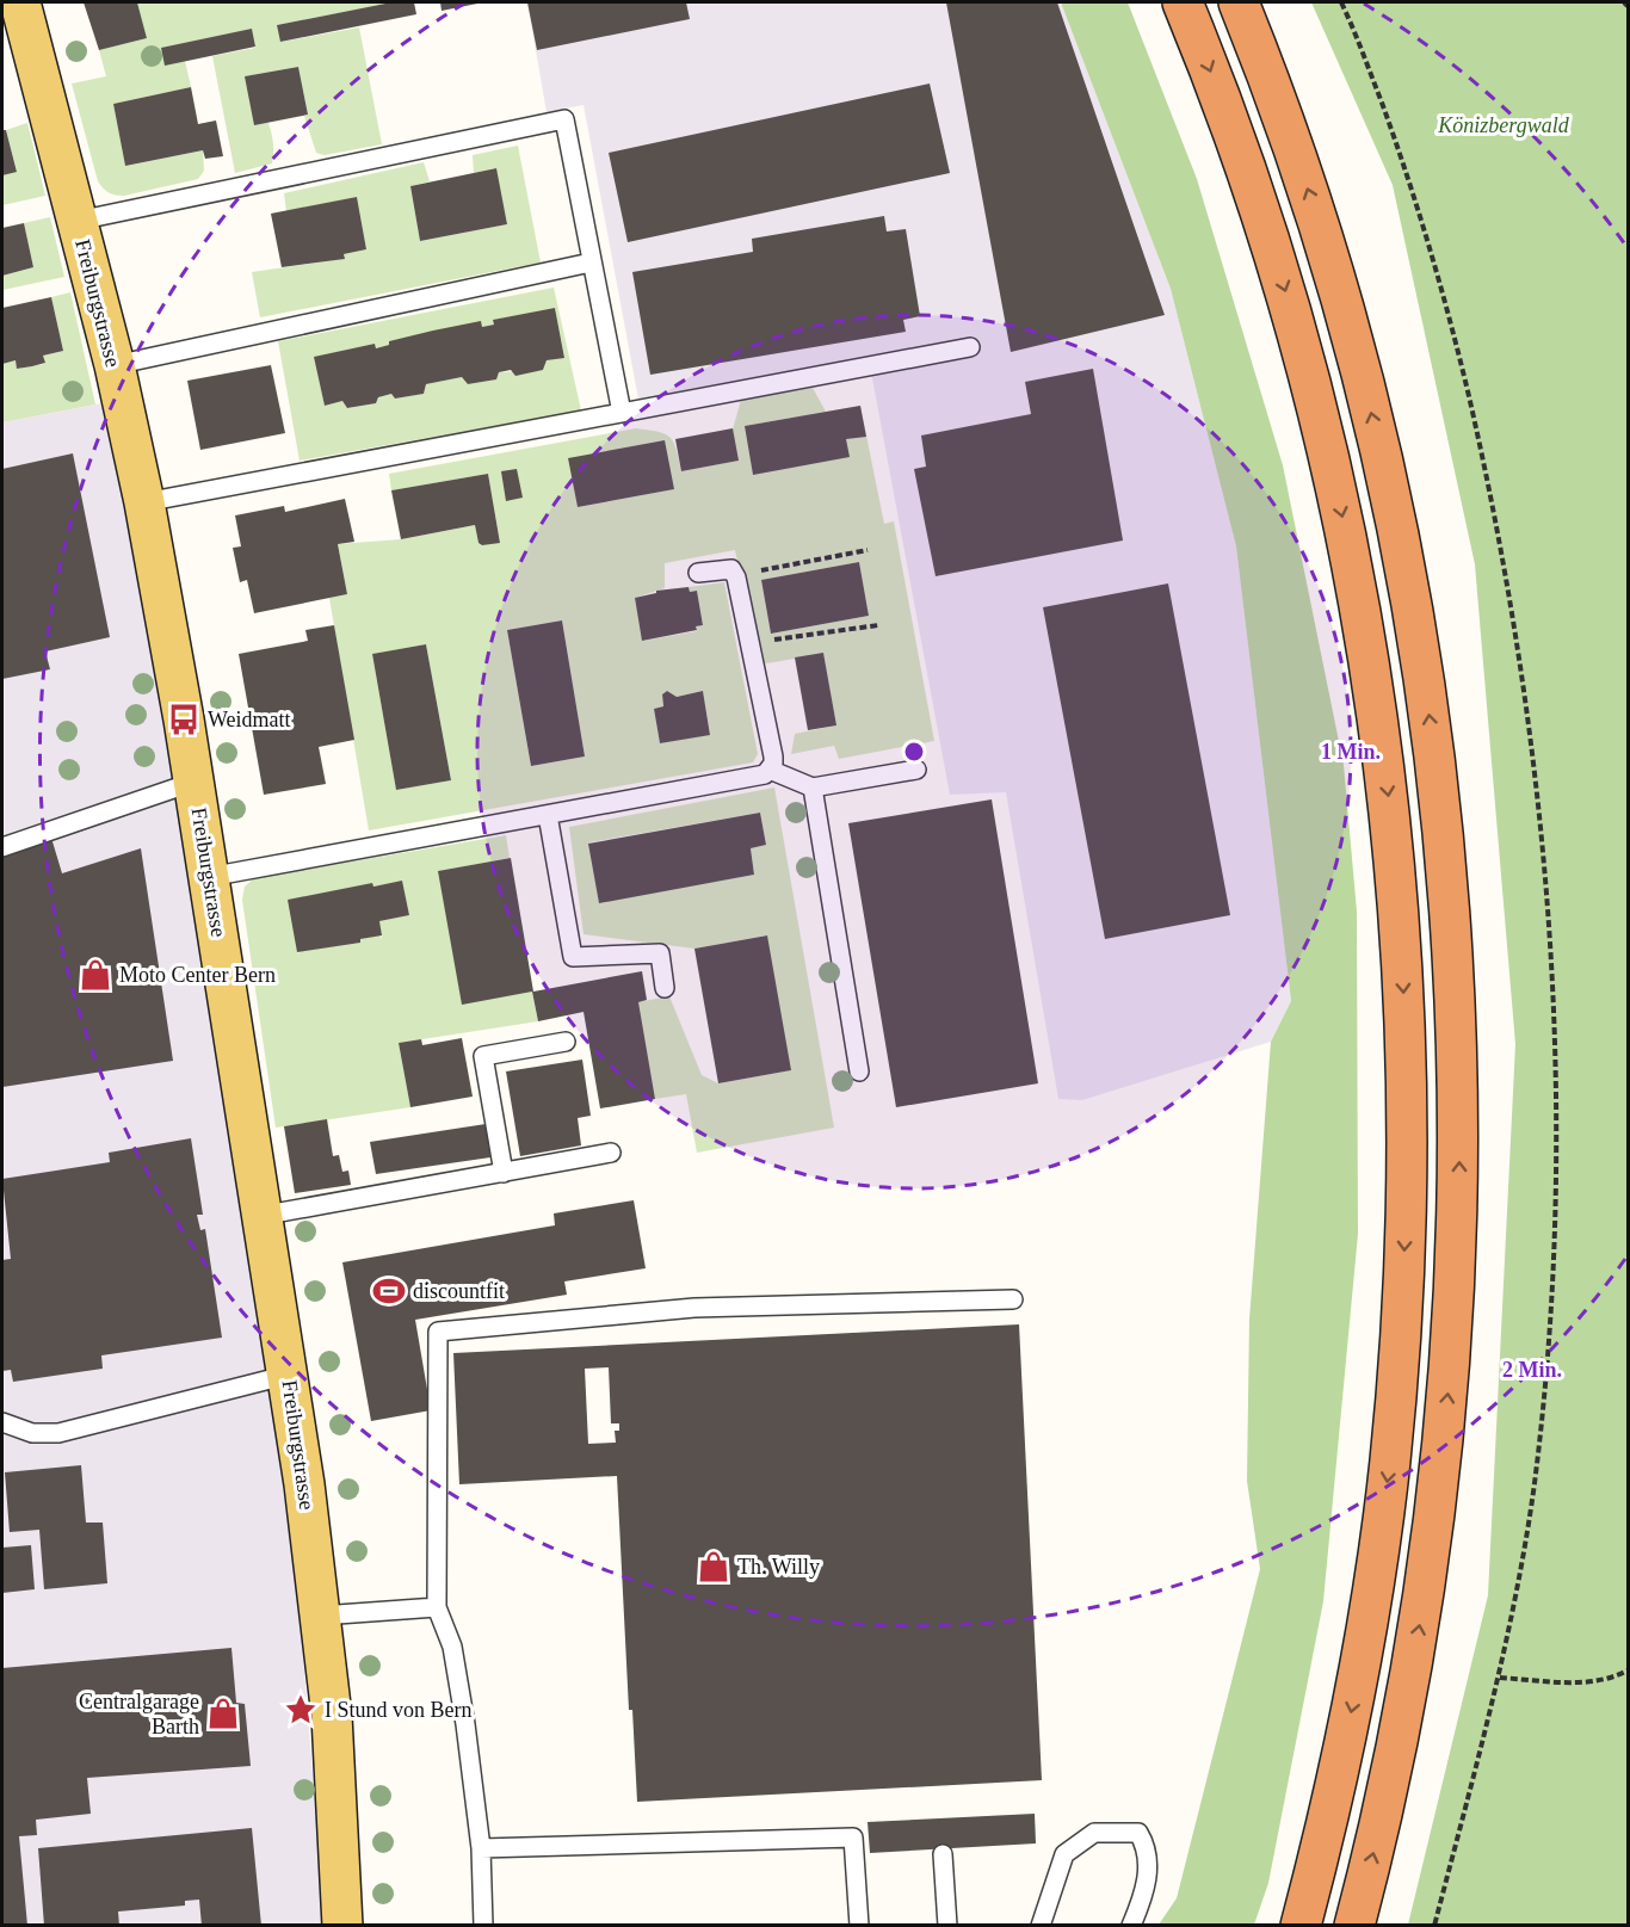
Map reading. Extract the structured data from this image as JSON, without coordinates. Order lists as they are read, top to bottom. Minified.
{"streets":{"main road":["Freiburgstrasse"]},"parks":["Könizbergwald"],"places":{"bus stop":["Weidmatt"],"shop":["Moto Center Bern","Th. Willy","Centralgarage Barth"],"sports":["discountfit"],"place":["I Stund von Bern"]},"rings":["1 Min.","2 Min."]}
